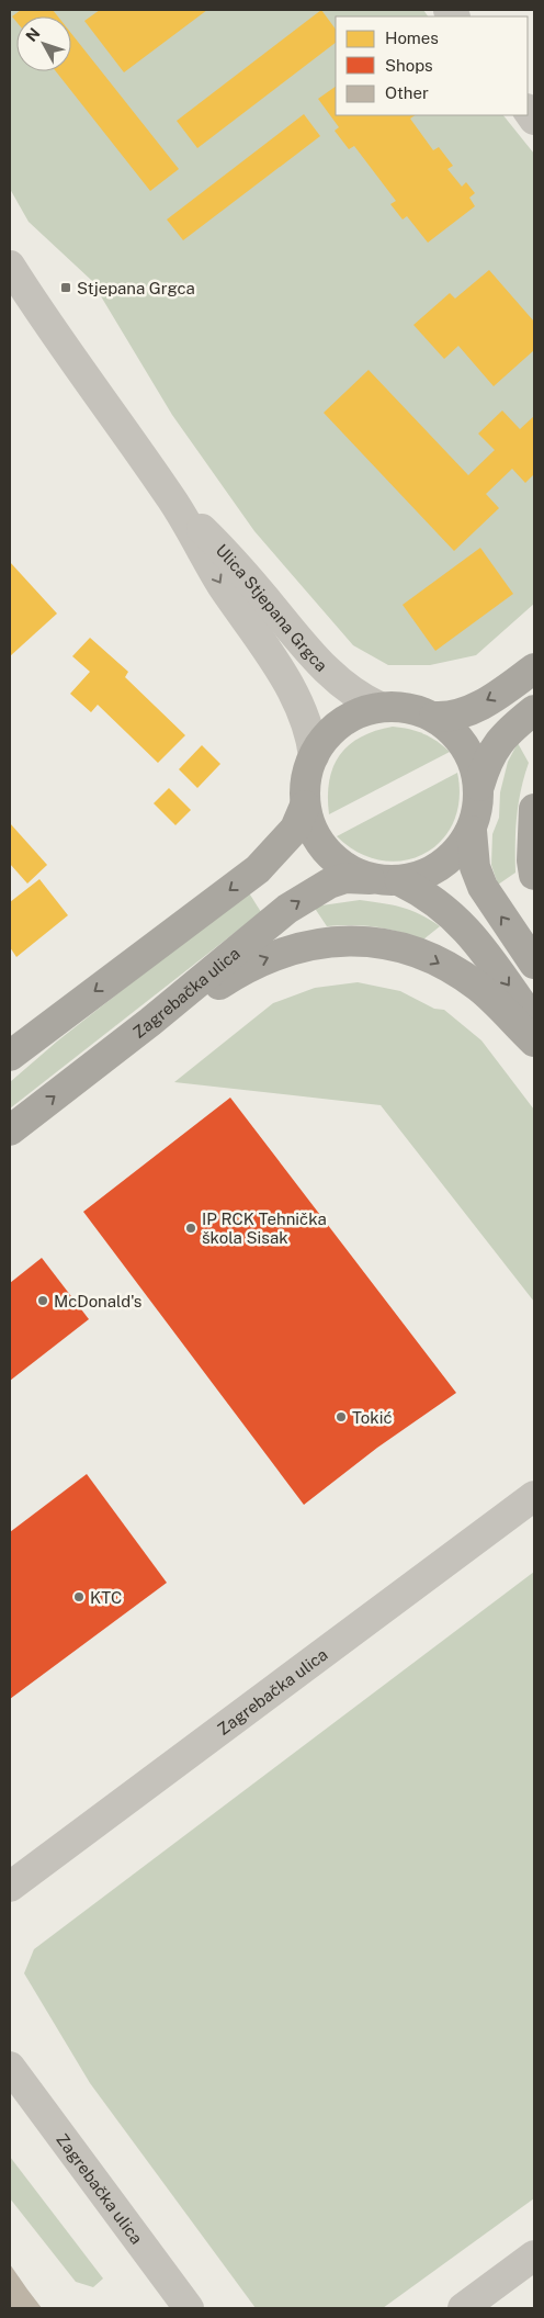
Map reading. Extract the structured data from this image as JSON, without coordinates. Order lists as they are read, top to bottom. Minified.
{"streets":{"main road":["Zagrebačka ulica"],"street":["Ulica Stjepana Grgca"]},"crossings":[["Ulica Stjepana Grgca","Zagrebačka ulica"]],"places":{"transit":["Stjepana Grgca"],"other":["IP RCK Tehnička škola Sisak","McDonald's","Tokić","KTC"]},"legend":["Homes","Shops","Other"],"north":"top left"}
